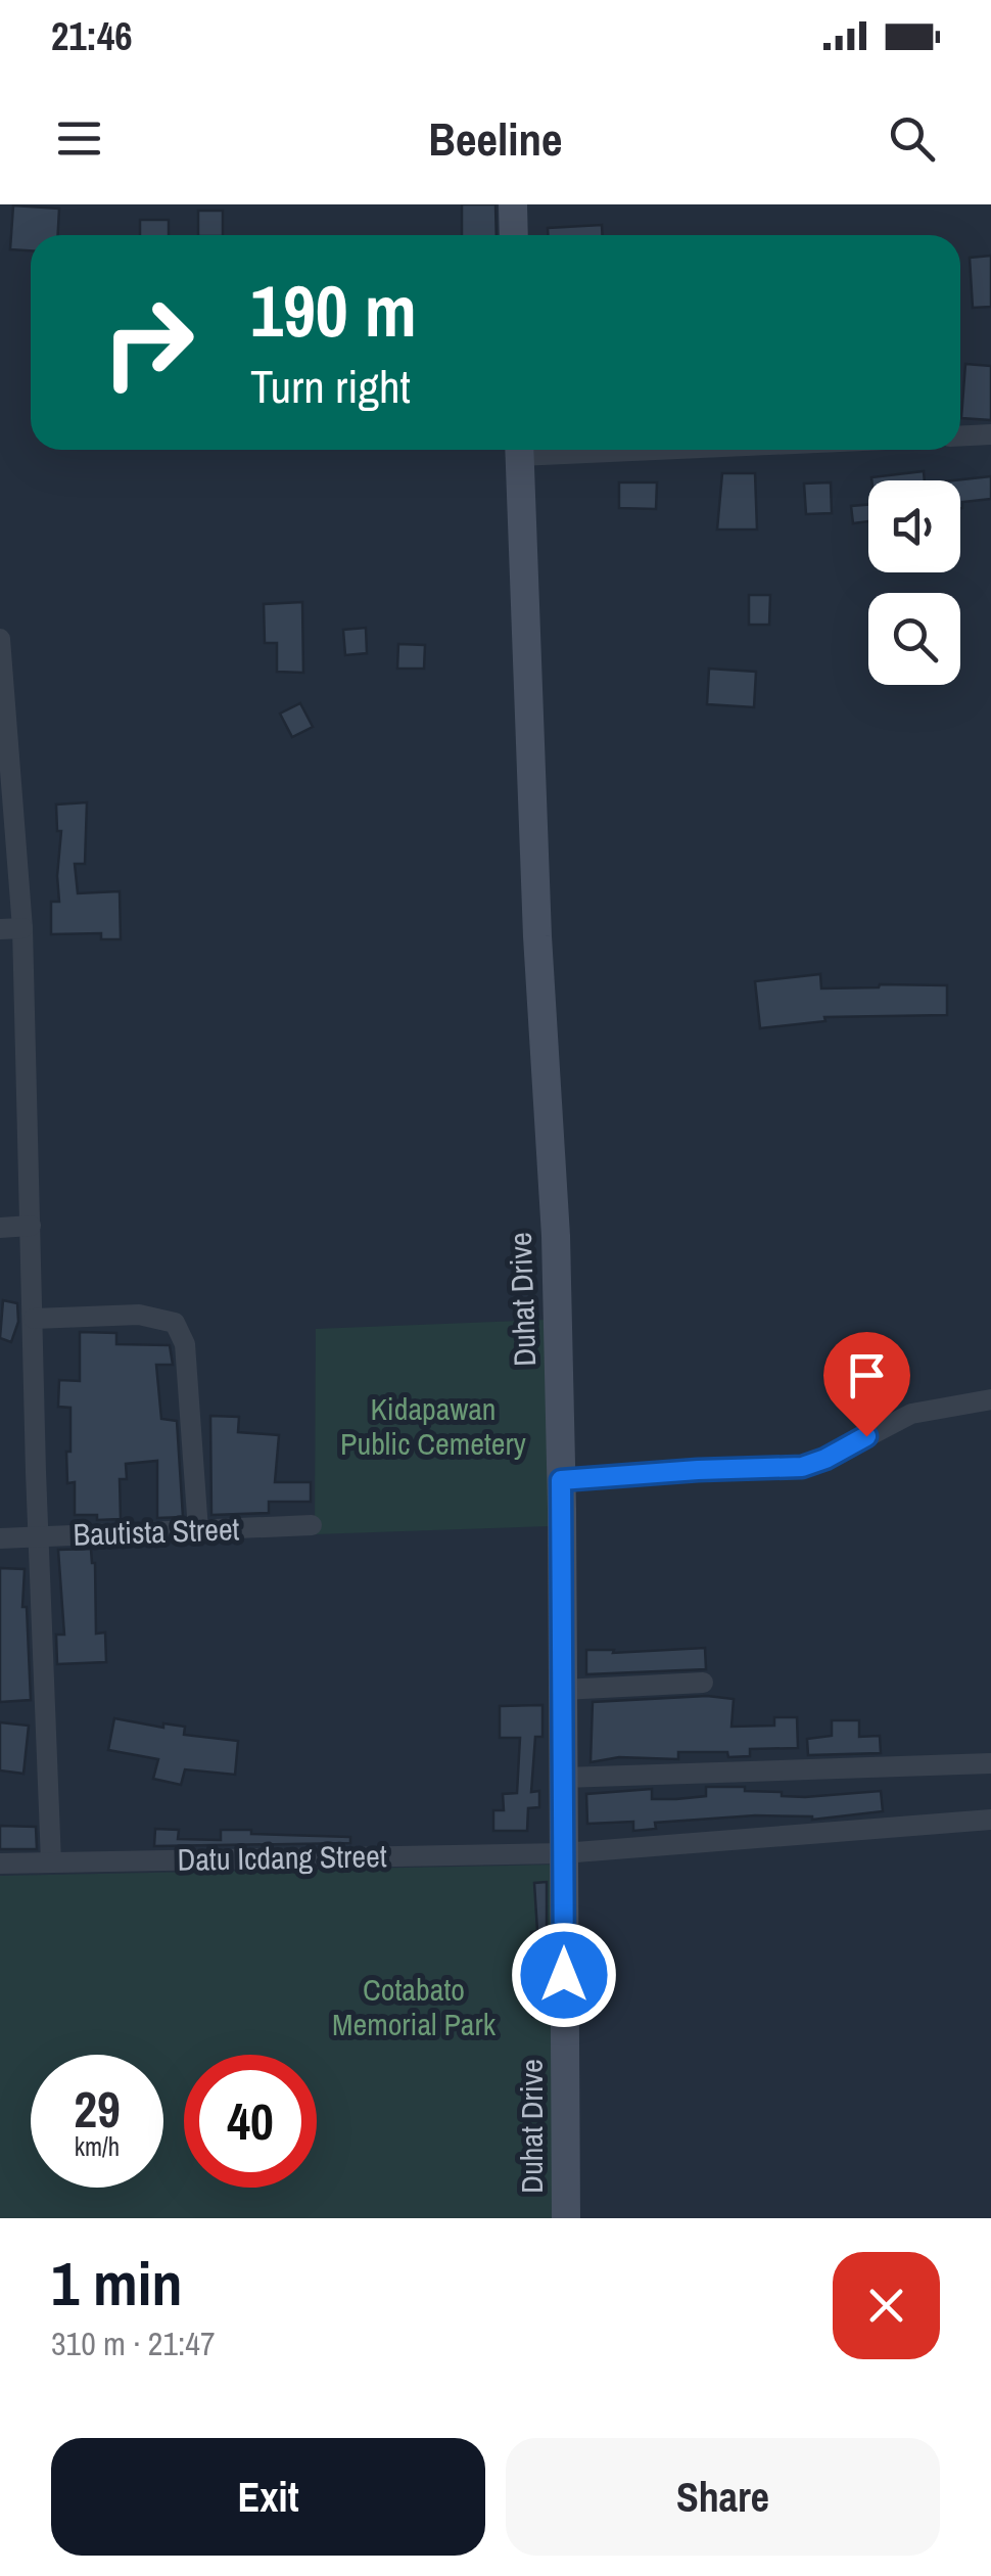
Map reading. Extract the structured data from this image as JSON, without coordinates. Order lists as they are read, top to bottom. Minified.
{"streets":{"street":["Duhat Drive","Bautista Street","Datu Icdang Street"]},"crossings":[["Duhat Drive","Datu Icdang Street"]],"parks":["Kidapawan Public Cemetery","Cotabato Memorial Park"],"page":{"status":"21:46","header":"Beeline","turn":["190 m","Turn right"],"speed":"29 km/h","limit":"40","heading":["1 min","310 m · 21:47"],"buttons":["Exit","Share"]}}
